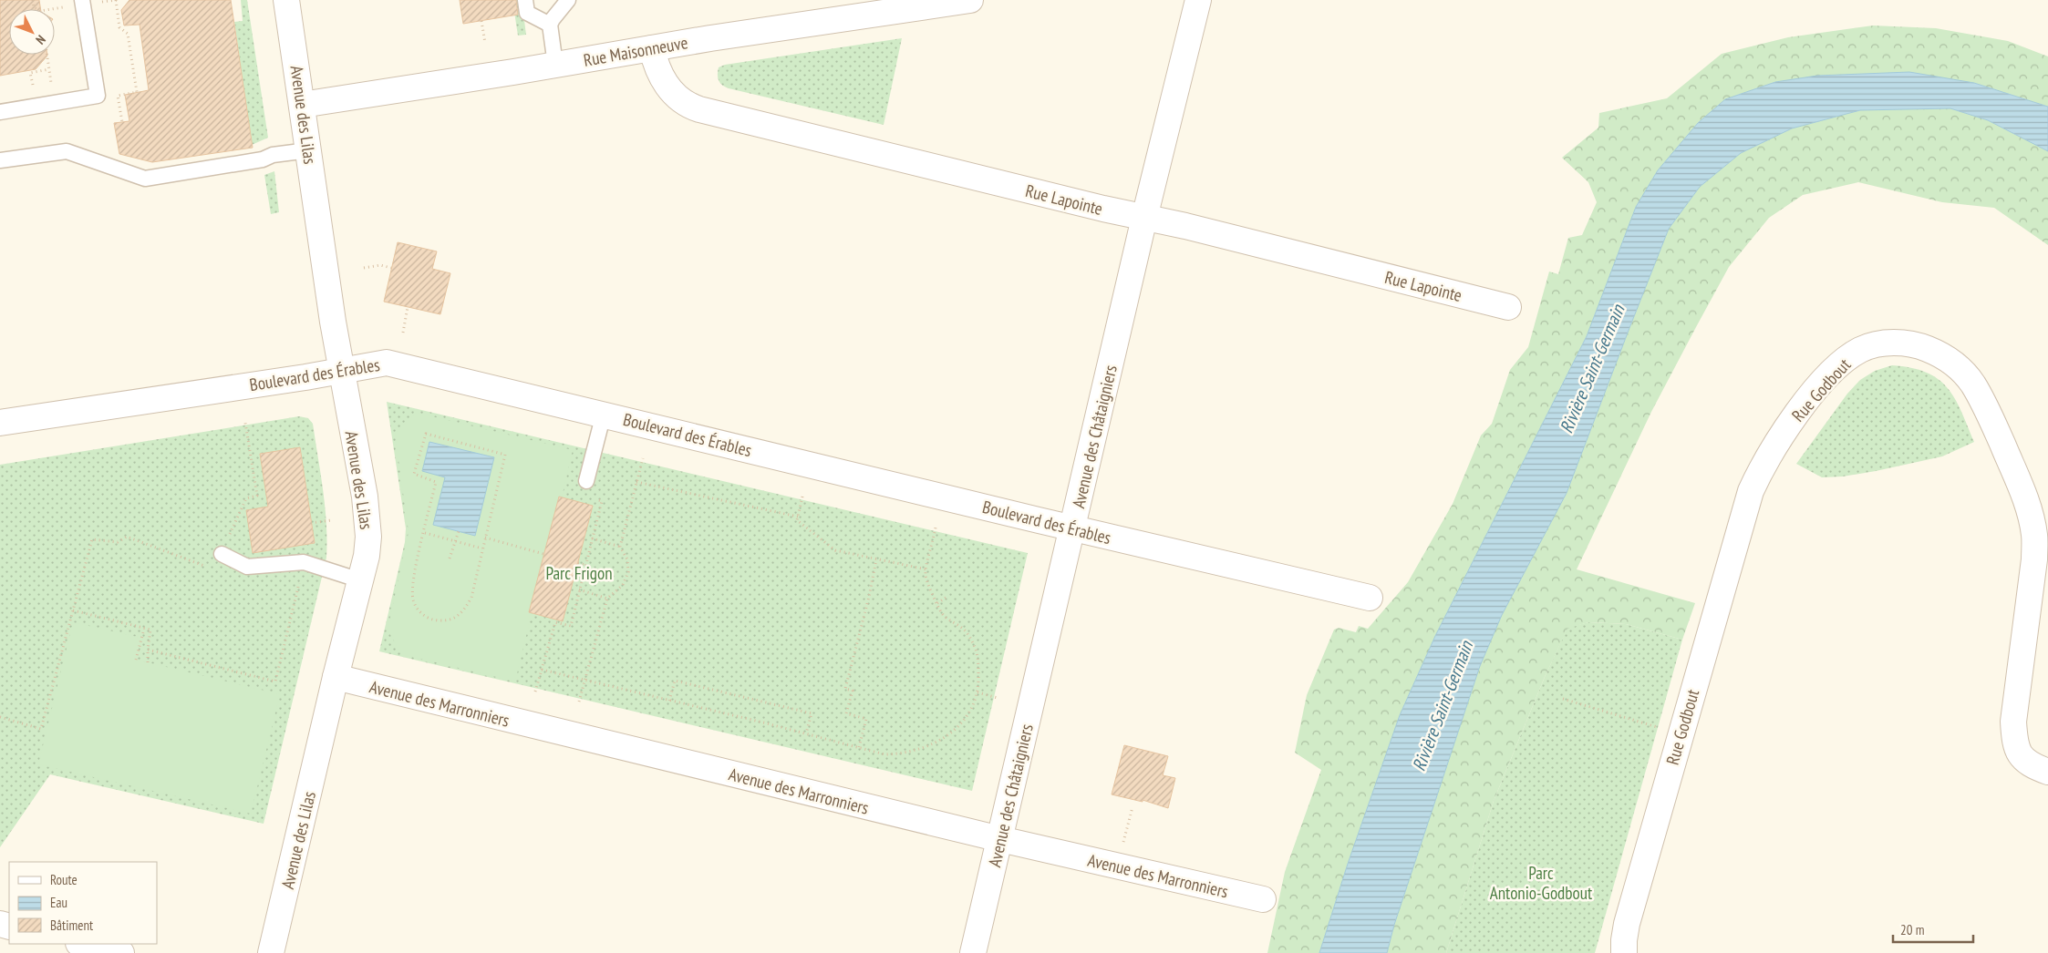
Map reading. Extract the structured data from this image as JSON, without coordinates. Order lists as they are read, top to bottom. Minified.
{"streets":{"street":["Rue Maisonneuve","Avenue des Lilas","Rue Lapointe","Boulevard des Érables","Rue Godbout","Avenue des Châtaigniers","Avenue des Marronniers"]},"crossings":[["Rue Maisonneuve","Avenue des Lilas"],["Rue Maisonneuve","Rue Lapointe"],["Avenue des Lilas","Boulevard des Érables"],["Avenue des Lilas","Avenue des Marronniers"],["Rue Lapointe","Avenue des Châtaigniers"],["Boulevard des Érables","Avenue des Châtaigniers"],["Avenue des Châtaigniers","Avenue des Marronniers"]],"water":["Rivière Saint-Germain"],"parks":["Parc Frigon","Parc Antonio-Godbout"],"legend":["Route","Eau","Bâtiment"],"scale_bar":"20 m","north":"bottom right"}
